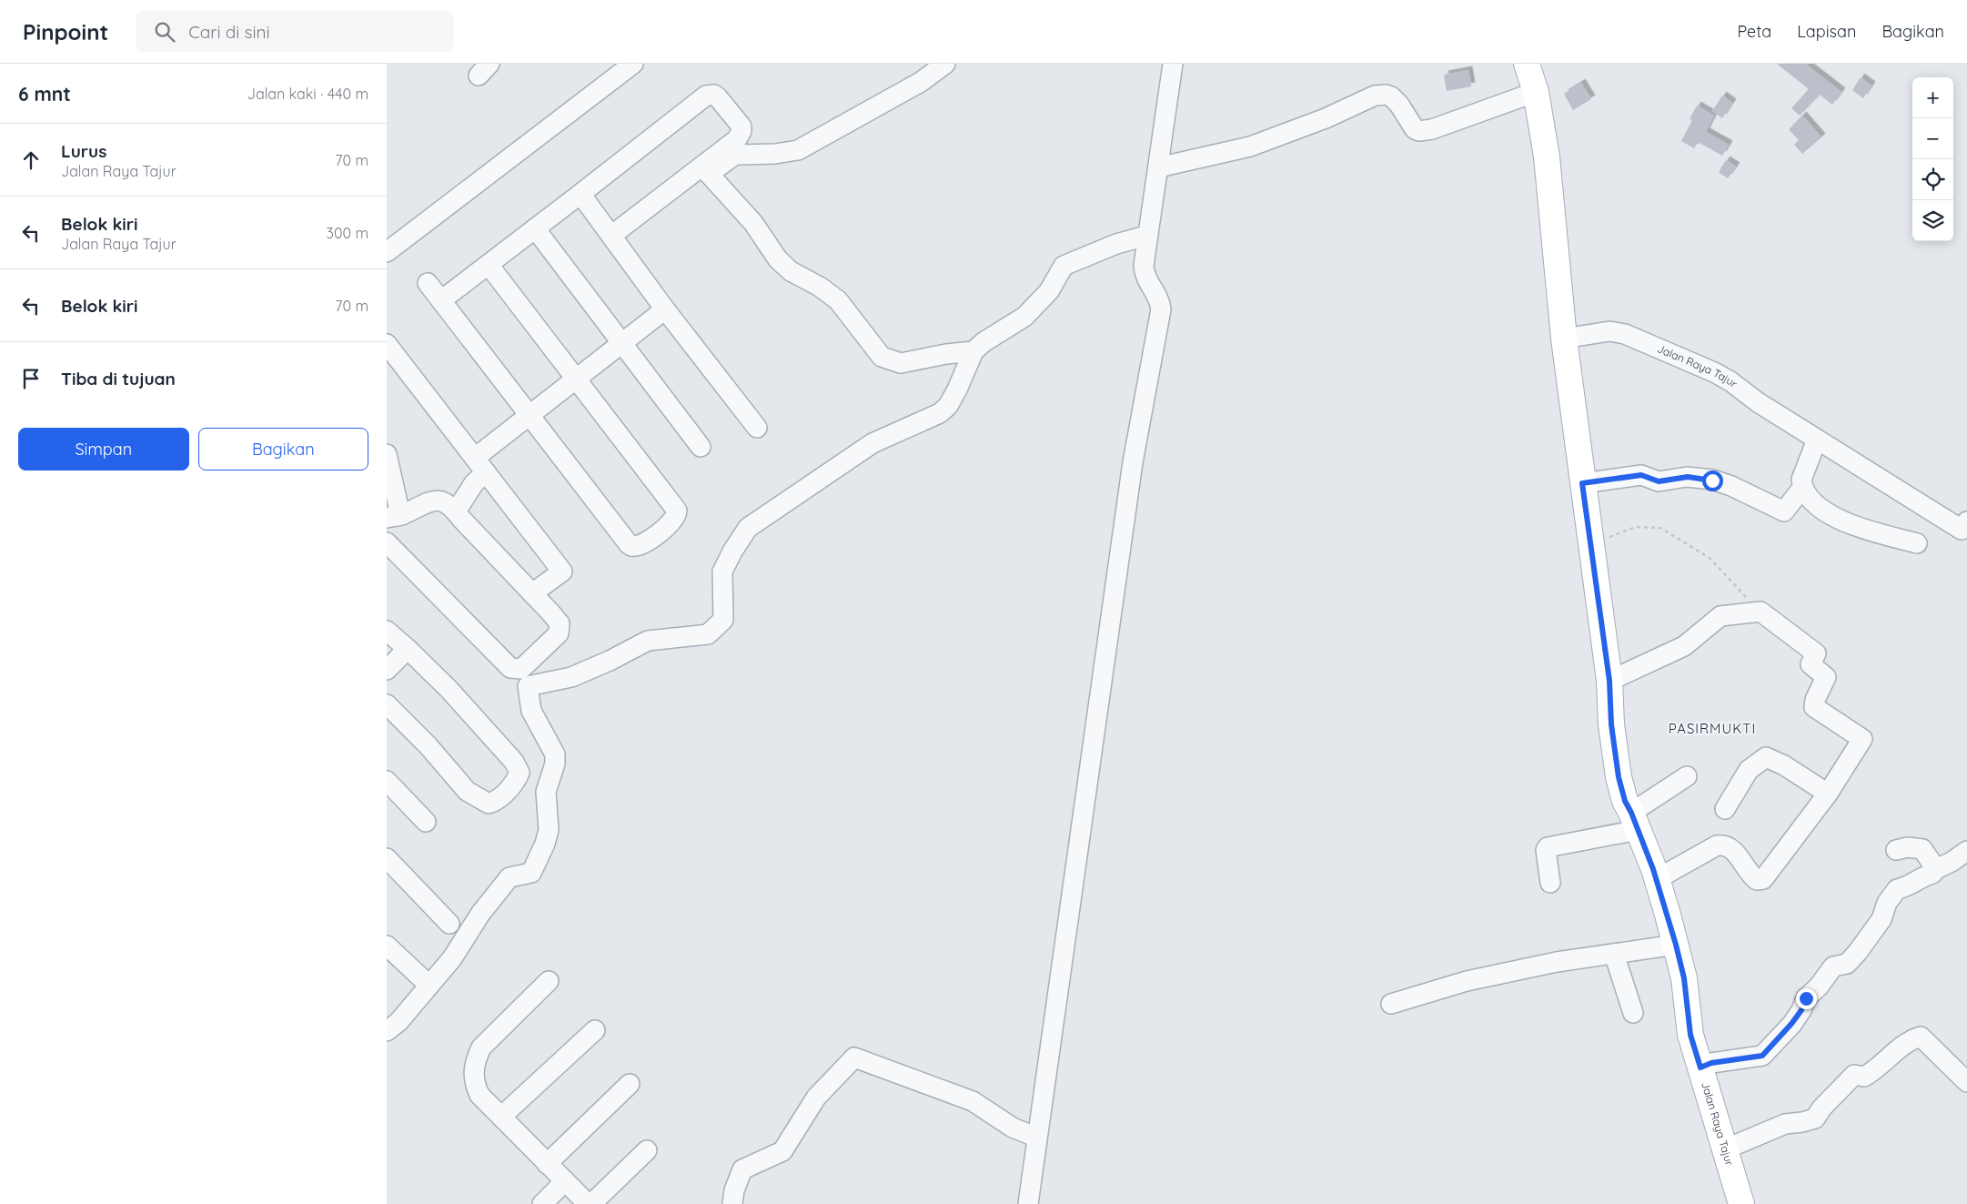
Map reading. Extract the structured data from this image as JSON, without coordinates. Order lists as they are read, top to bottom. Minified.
{"streets":{"main road":["Jalan Raya Tajur"]},"districts":["PASIRMUKTI"],"page":{"header":"Pinpoint","search":"Cari di sini","nav":["Peta","Lapisan","Bagikan"],"heading":["6 mnt","Jalan kaki · 440 m"],"map_buttons":["+","−"],"list":[["Lurus","Jalan Raya Tajur","70 m"],["Belok kiri","Jalan Raya Tajur","300 m"],["Belok kiri","70 m"],"Tiba di tujuan"],"buttons":["Simpan","Bagikan"]}}
